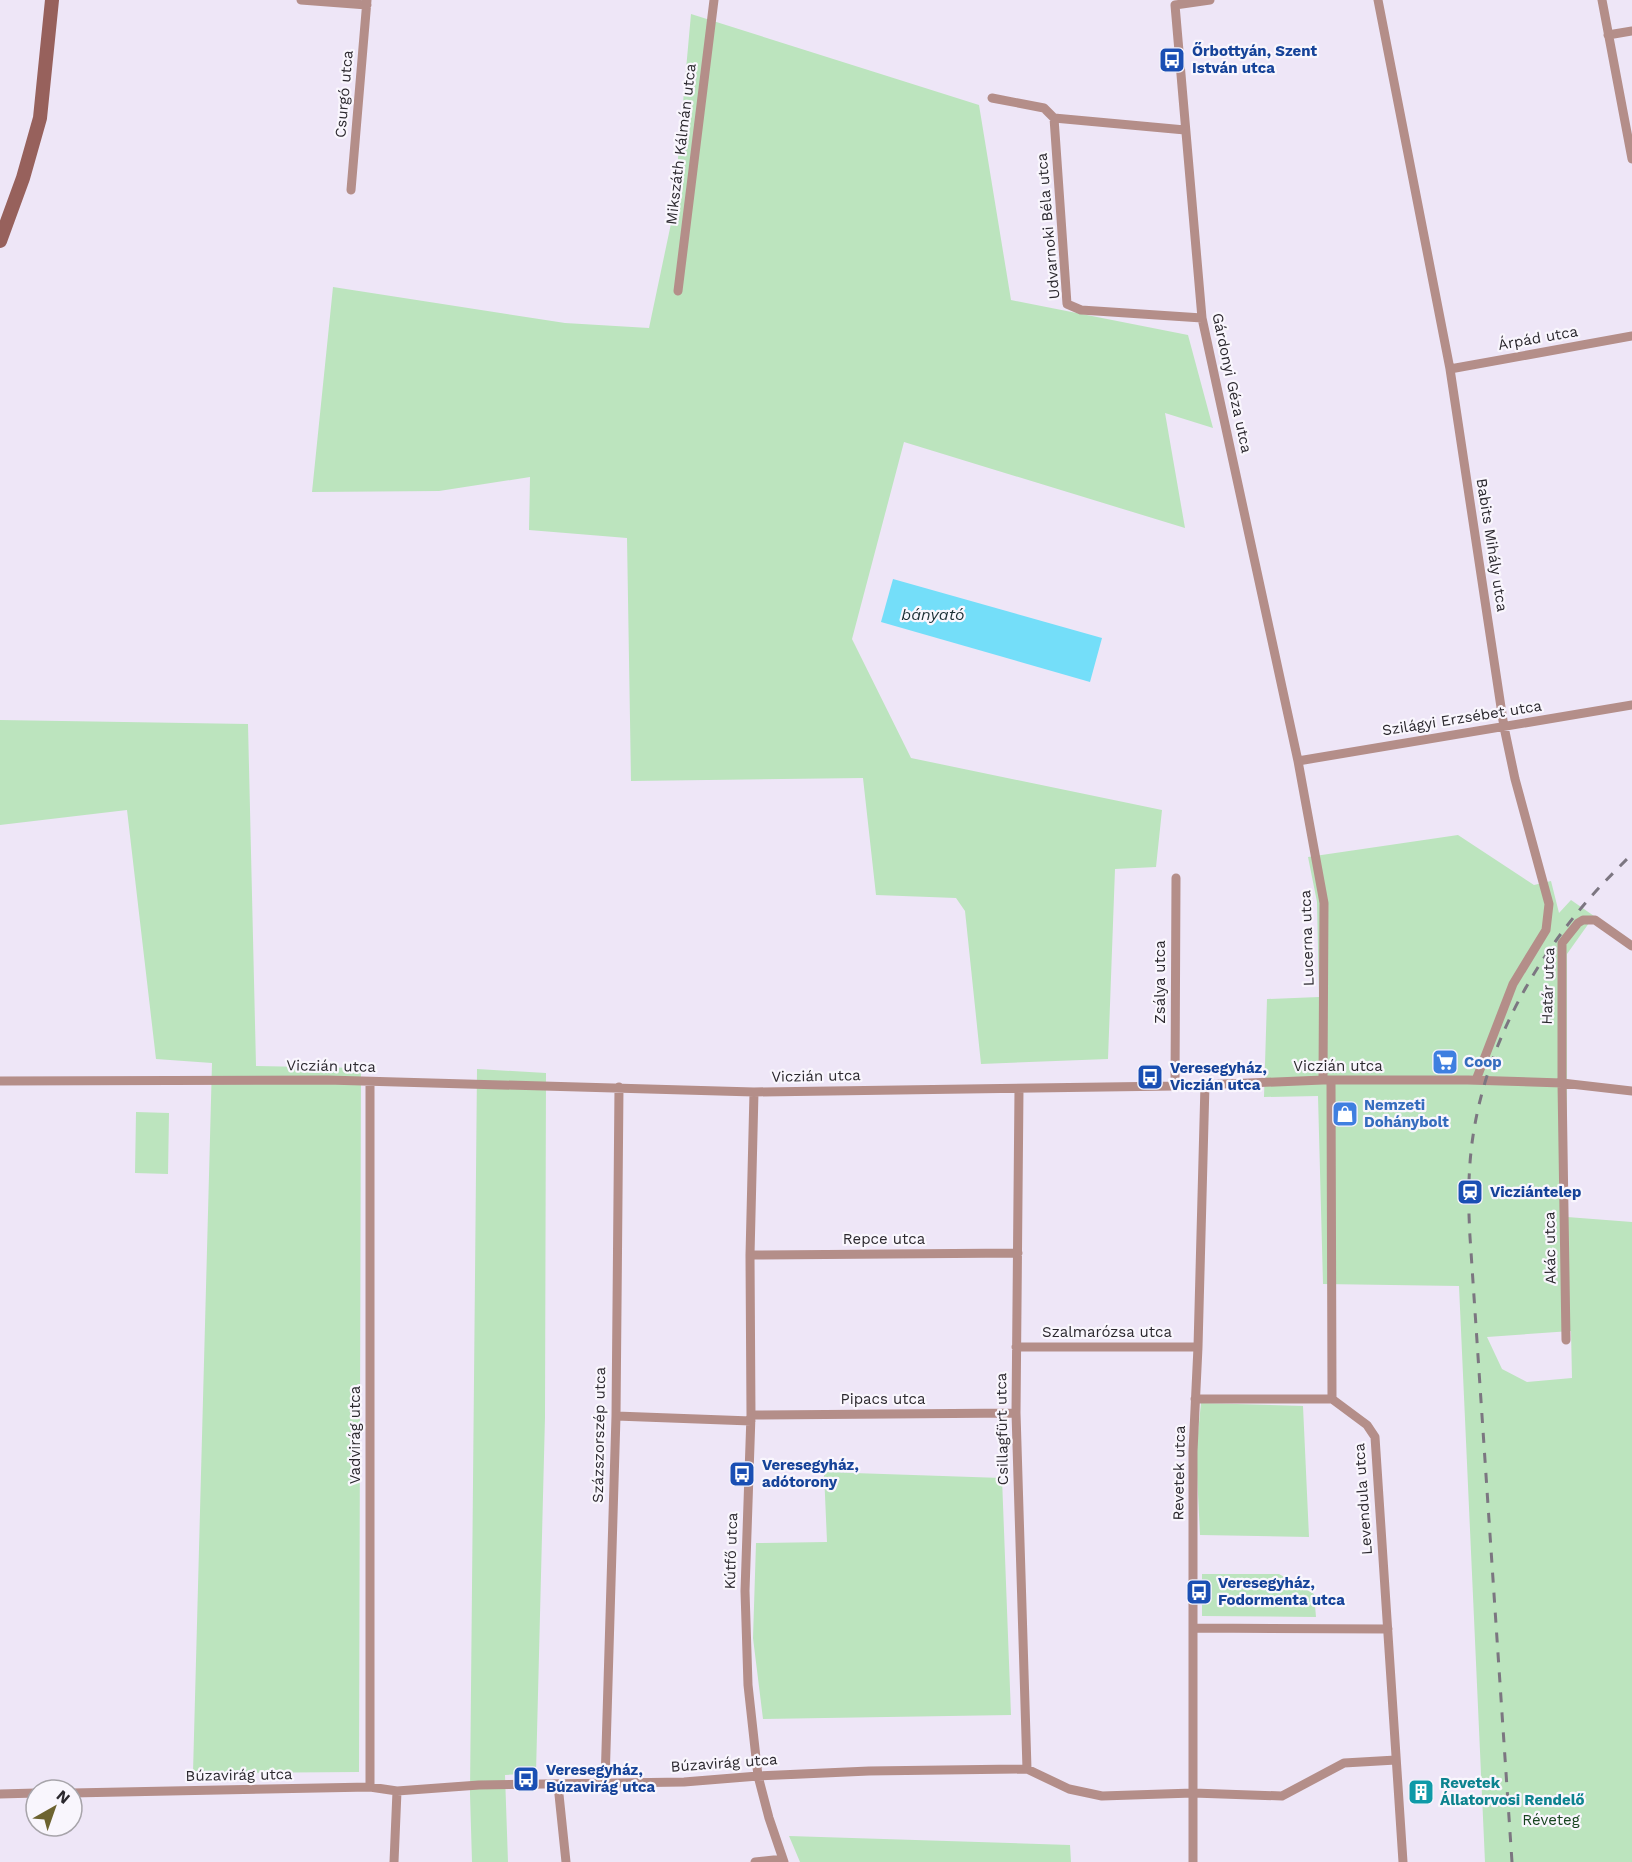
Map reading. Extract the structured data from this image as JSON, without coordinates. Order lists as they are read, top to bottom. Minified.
{"streets":{"street":["Csurgó utca","Mikszáth Kálmán utca","Udvarnoki Béla utca","Árpád utca","Gárdonyi Géza utca","Babits Mihály utca","Szilágyi Erzsébet utca","Lucerna utca","Zsálya utca","Határ utca","Viczián utca","Repce utca","Akác utca","Szalmarózsa utca","Pipacs utca","Csillagfürt utca","Vadvirág utca","Százszorszép utca","Revetek utca","Levendula utca","Kútfő utca","Búzavirág utca"]},"crossings":[["Udvarnoki Béla utca","Gárdonyi Géza utca"],["Árpád utca","Babits Mihály utca"],["Gárdonyi Géza utca","Szilágyi Erzsébet utca"],["Gárdonyi Géza utca","Lucerna utca"],["Babits Mihály utca","Szilágyi Erzsébet utca"],["Babits Mihály utca","Viczián utca"],["Szilágyi Erzsébet utca","Lucerna utca"],["Lucerna utca","Viczián utca"],["Zsálya utca","Viczián utca"],["Határ utca","Viczián utca"],["Határ utca","Akác utca"],["Viczián utca","Akác utca"],["Viczián utca","Csillagfürt utca"],["Viczián utca","Vadvirág utca"],["Viczián utca","Százszorszép utca"],["Viczián utca","Revetek utca"],["Viczián utca","Kútfő utca"],["Repce utca","Csillagfürt utca"],["Repce utca","Kútfő utca"],["Szalmarózsa utca","Csillagfürt utca"],["Szalmarózsa utca","Revetek utca"],["Pipacs utca","Csillagfürt utca"],["Pipacs utca","Százszorszép utca"],["Pipacs utca","Kútfő utca"],["Csillagfürt utca","Búzavirág utca"],["Vadvirág utca","Búzavirág utca"],["Százszorszép utca","Búzavirág utca"],["Revetek utca","Búzavirág utca"],["Levendula utca","Búzavirág utca"],["Kútfő utca","Búzavirág utca"]],"water":["bányató"],"parks":["Réveteg"],"places":{"bus stop":["Őrbottyán, Szent István utca","Veresegyház, Viczián utca","Veresegyház, adótorony","Veresegyház, Fodormenta utca","Veresegyház, Búzavirág utca"],"supermarket":["Coop"],"shop":["Nemzeti Dohánybolt"],"station":["Vicziántelep"],"building":["Revetek Állatorvosi Rendelő"]},"north":"top right"}
